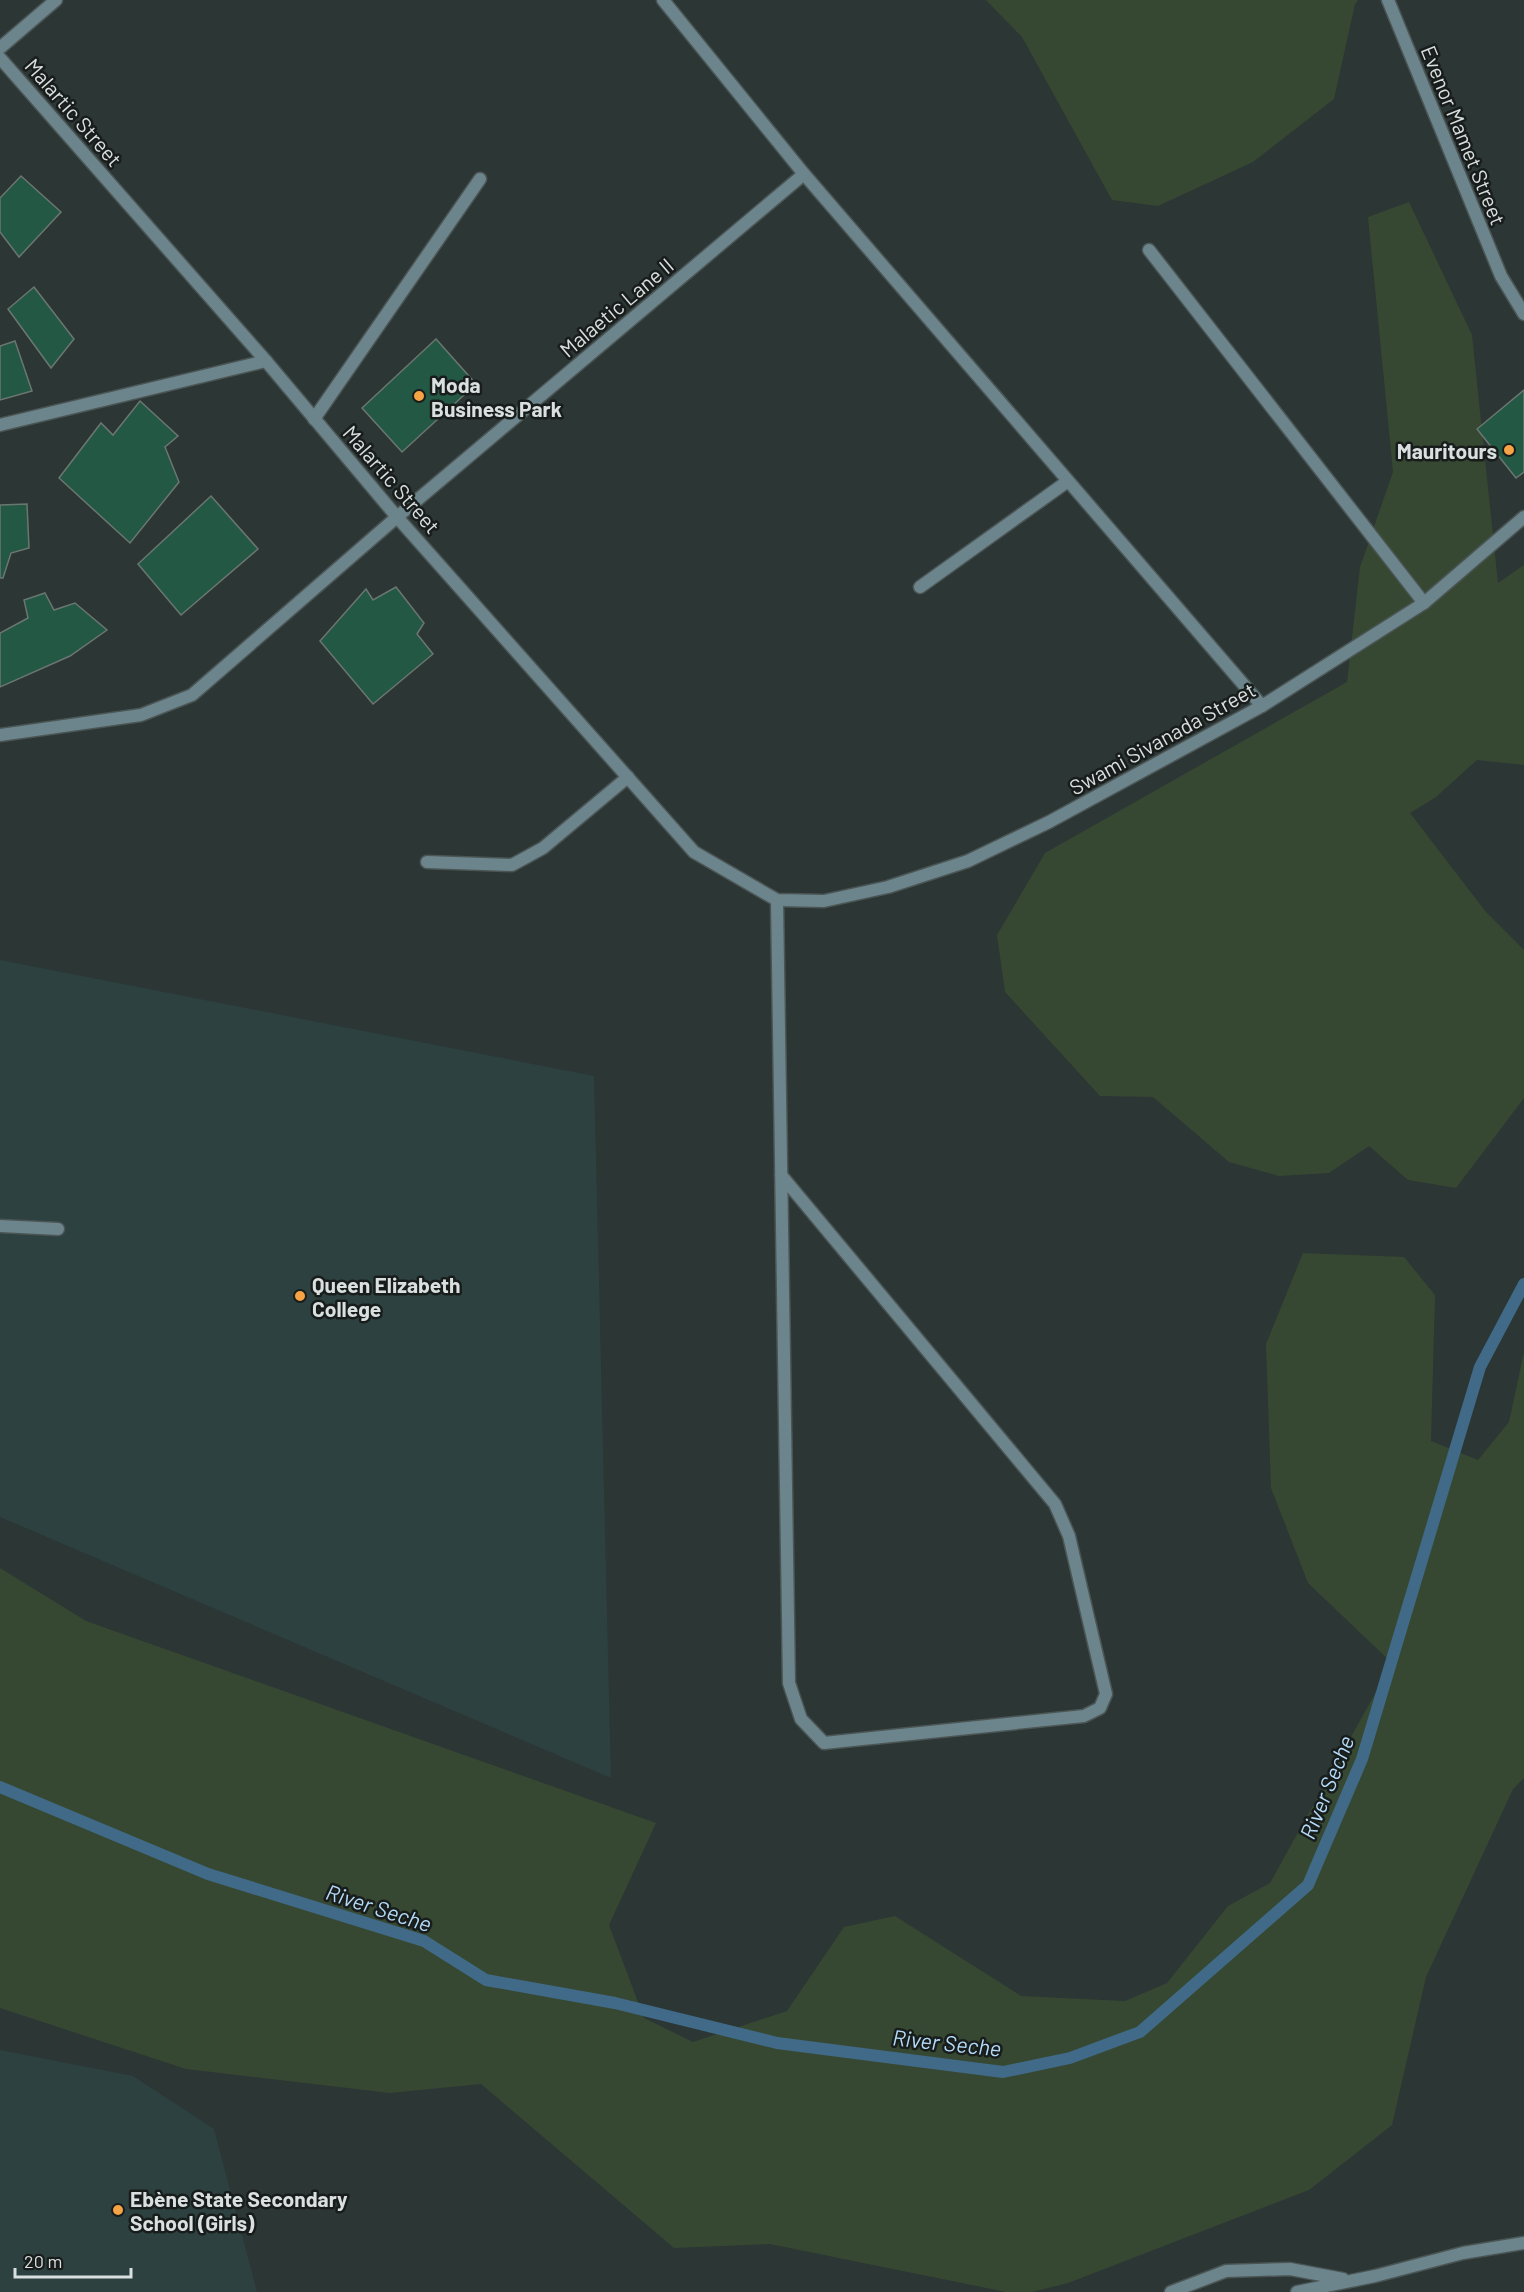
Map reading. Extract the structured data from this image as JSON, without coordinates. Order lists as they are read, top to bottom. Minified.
{"streets":{"street":["Malartic Street","Evenor Mamet Street","Malaetic Lane II","Swami Sivanada Street"]},"crossings":[["Malartic Street","Malaetic Lane II"],["Malartic Street","Swami Sivanada Street"]],"water":["River Seche"],"places":["Moda Business Park","Mauritours","Queen Elizabeth College","Ebène State Secondary School (Girls)"],"scale_bar":"20 m"}
